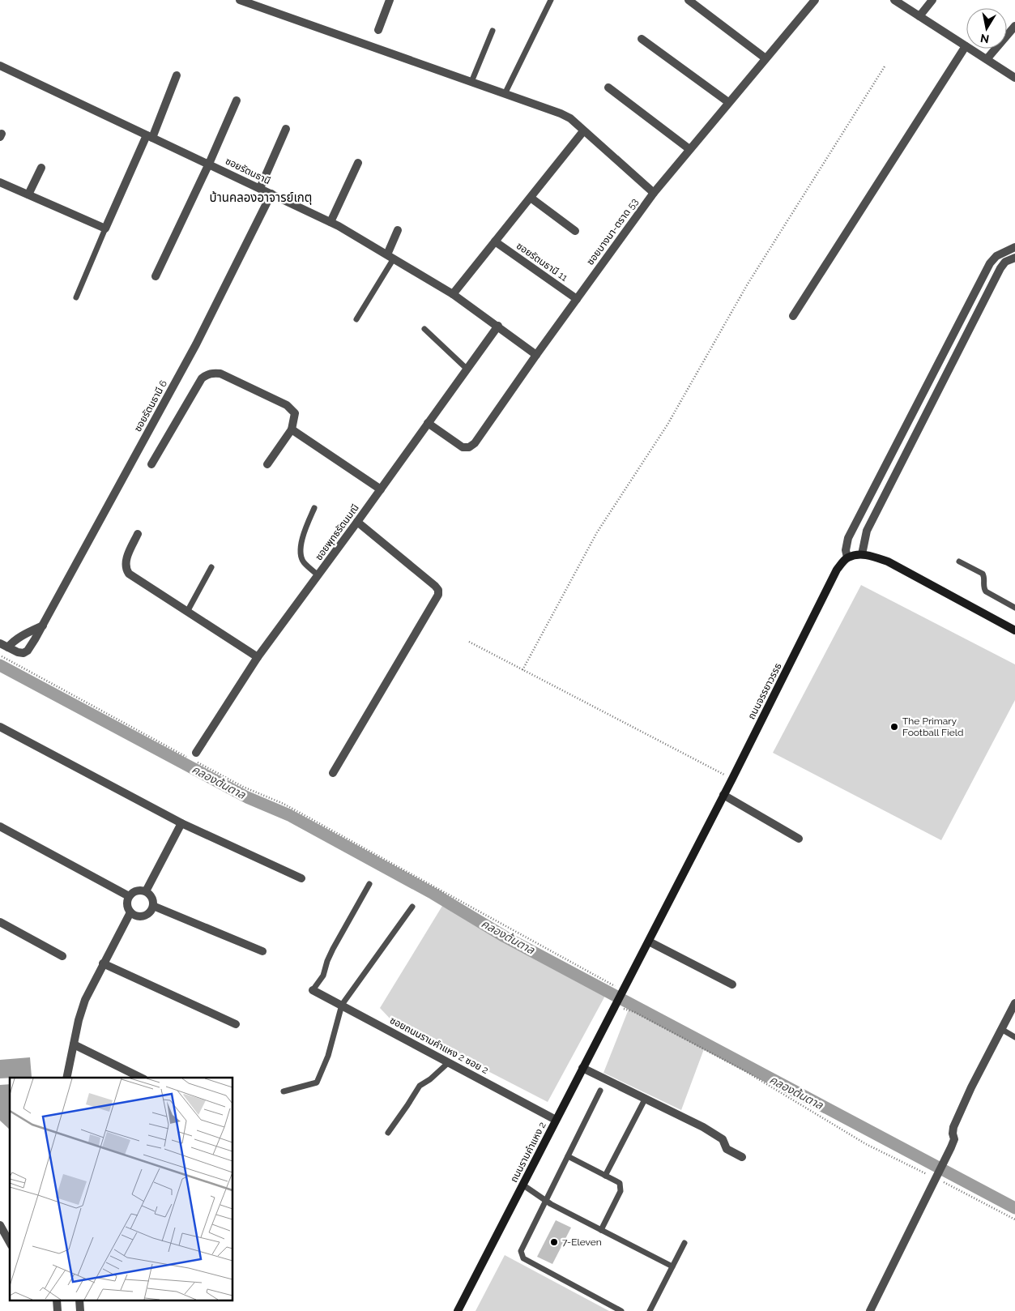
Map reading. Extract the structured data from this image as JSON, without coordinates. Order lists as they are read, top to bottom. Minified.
{"streets":{"main road":["ถนนจรรยาวรรธ","ถนนรามคำแหง 2"],"street":["ซอยรัตนธานี","ซอยบางนา-ตราด 53","ซอยรัตนธานี 11","ซอยรัตนธานี 6","ซอยพุทธรัตนมณี","ซอยถนนรามคำแหง 2 ซอย 2"]},"crossings":[["ซอยรัตนธานี","ซอยบางนา-ตราด 53"],["ซอยรัตนธานี","ซอยรัตนธานี 6"],["ซอยรัตนธานี","ซอยพุทธรัตนมณี"],["ซอยบางนา-ตราด 53","ซอยรัตนธานี 11"],["ซอยบางนา-ตราด 53","ซอยพุทธรัตนมณี"],["ถนนจรรยาวรรธ","ถนนรามคำแหง 2"],["ซอยถนนรามคำแหง 2 ซอย 2","ถนนรามคำแหง 2"]],"districts":["บ้านคลองอาจารย์เกตุ"],"water":["คลองต้นตาล"],"places":["The Primary Football Field","7-Eleven"],"north":"bottom"}
